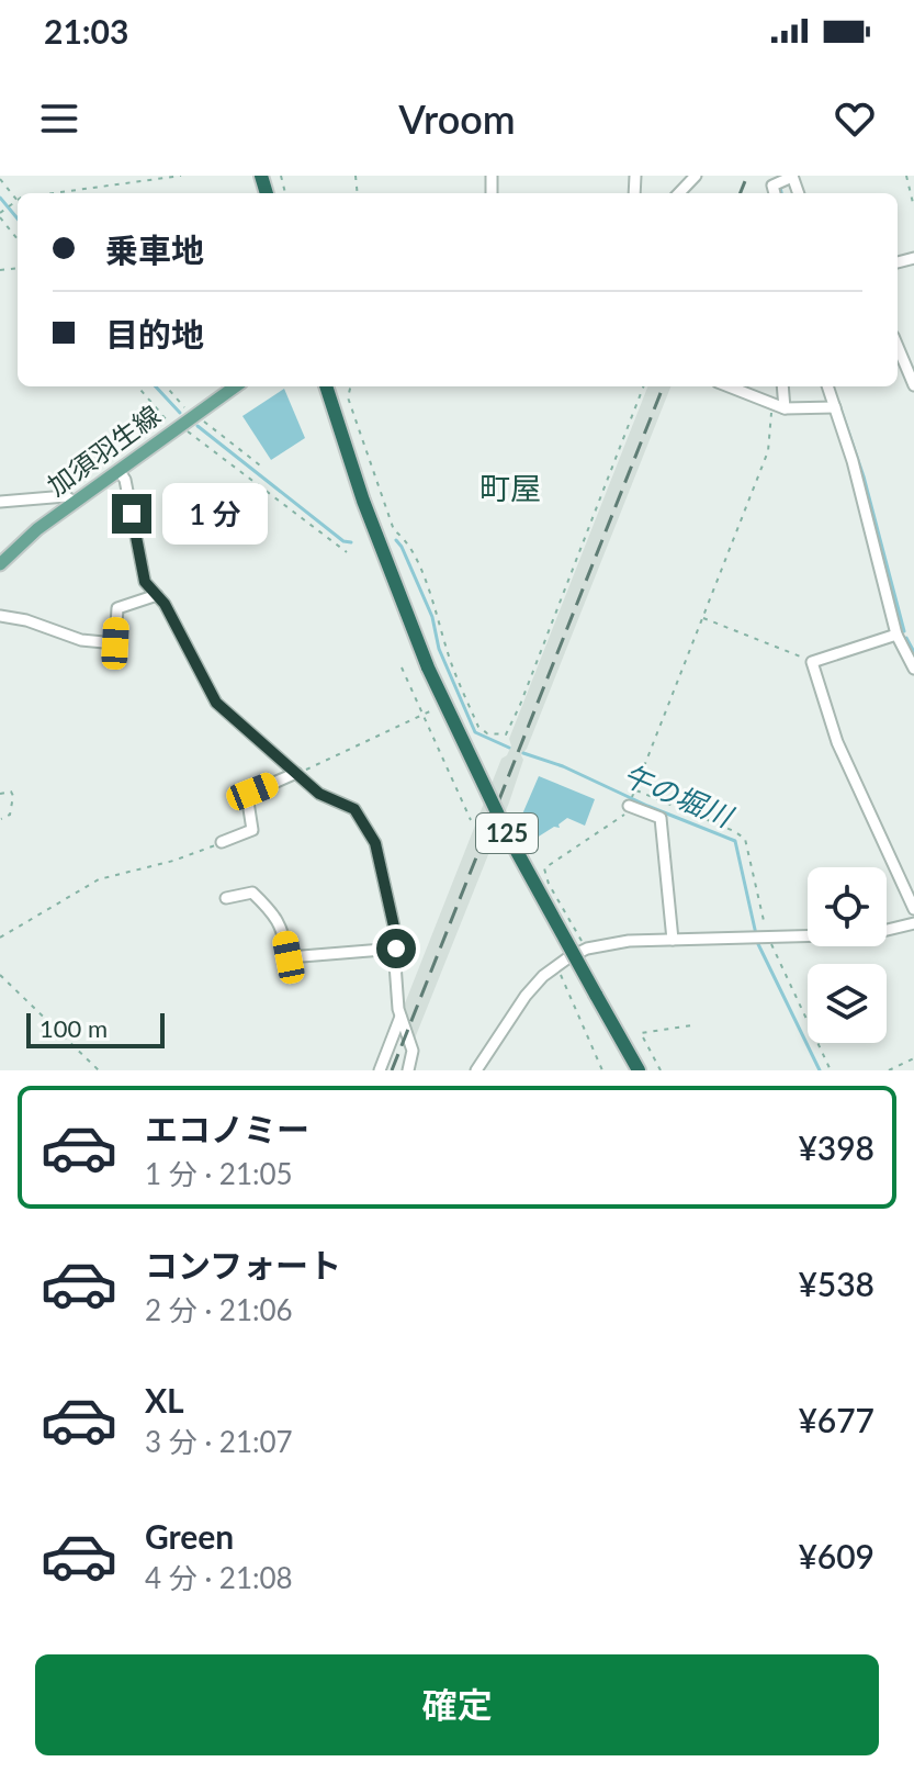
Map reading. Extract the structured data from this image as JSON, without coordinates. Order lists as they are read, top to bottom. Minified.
{"streets":{"highway":["125"],"main road":["加須羽生線"]},"districts":["町屋"],"water":["午の堀川"],"scale_bar":"100 m","page":{"status":"21:03","header":"Vroom","banner":["乗車地","目的地"],"bubble":"1 分","scale":"100 m","list":[{"name":"エコノミー","note":"1 分 · 21:05","value":"¥398"},{"name":"コンフォート","note":"2 分 · 21:06","value":"¥538"},{"name":"XL","note":"3 分 · 21:07","value":"¥677"},{"name":"Green","note":"4 分 · 21:08","value":"¥609"}],"buttons":"確定"}}
